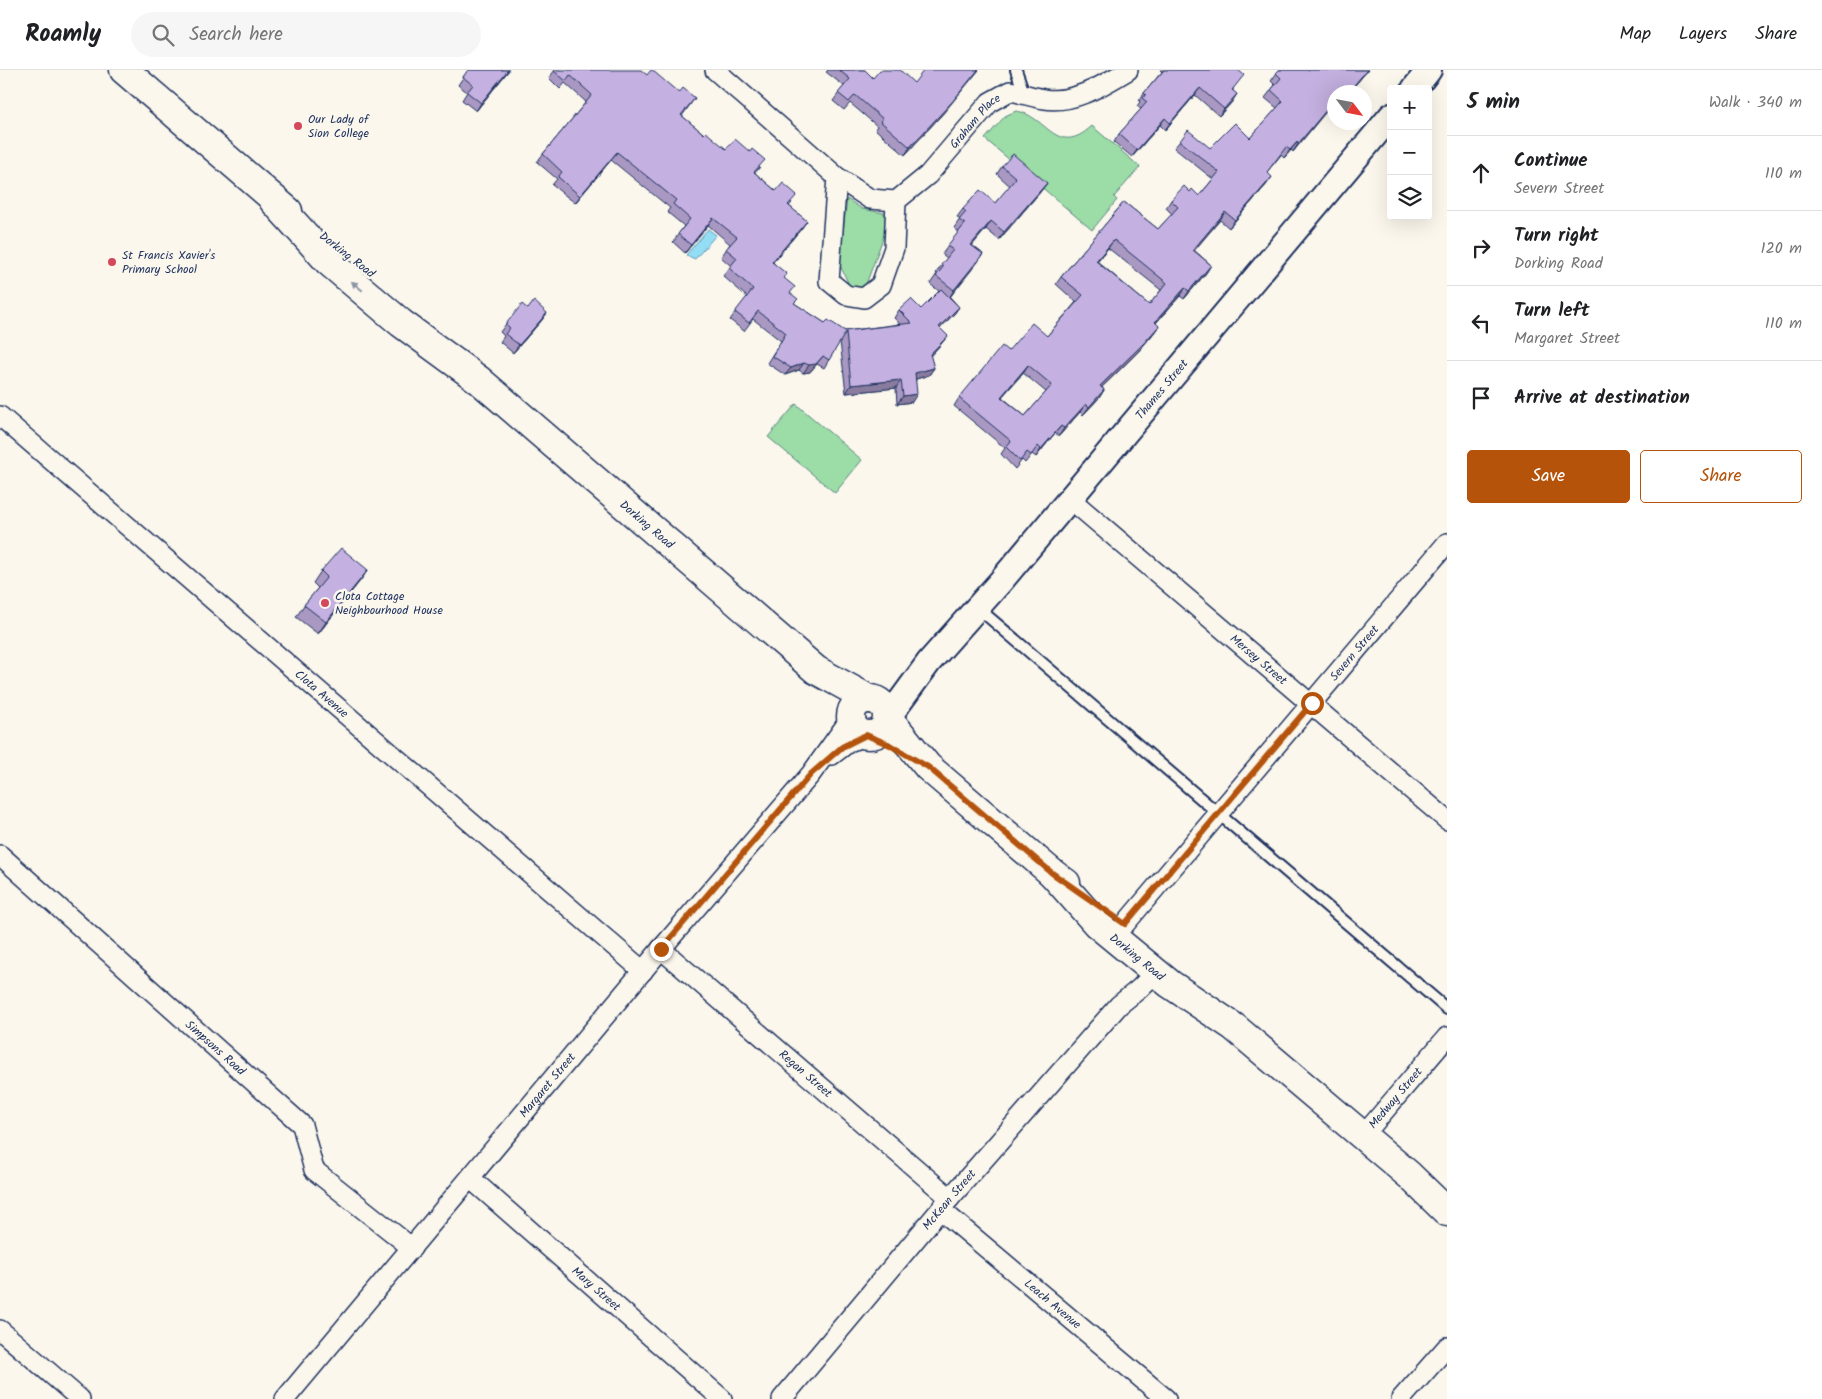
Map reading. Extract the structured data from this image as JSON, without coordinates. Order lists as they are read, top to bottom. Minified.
{"streets":{"main road":["Dorking Road"],"street":["Graham Place","Thames Street","Severn Street","Mersey Street","Clota Avenue","Simpsons Road","Regan Street","Margaret Street","Medway Street","McKean Street","Mary Street","Leach Avenue"]},"crossings":[["Dorking Road","Thames Street"],["Dorking Road","Severn Street"],["Dorking Road","Margaret Street"],["Dorking Road","Medway Street"],["Dorking Road","McKean Street"],["Thames Street","Mersey Street"],["Thames Street","Margaret Street"],["Severn Street","Mersey Street"],["Clota Avenue","Margaret Street"],["Simpsons Road","Margaret Street"],["Regan Street","Margaret Street"],["Regan Street","McKean Street"],["Regan Street","Leach Avenue"],["Margaret Street","Mary Street"],["McKean Street","Leach Avenue"]],"places":["Our Lady of Sion College","St Francis Xavier's Primary School","Clota Cottage Neighbourhood House"],"north":"bottom right","page":{"header":"Roamly","search":"Search here","nav":["Map","Layers","Share"],"heading":["5 min","Walk · 340 m"],"map_buttons":["+","−"],"list":[["Continue","Severn Street","110 m"],["Turn right","Dorking Road","120 m"],["Turn left","Margaret Street","110 m"],"Arrive at destination"],"buttons":["Save","Share"]}}
